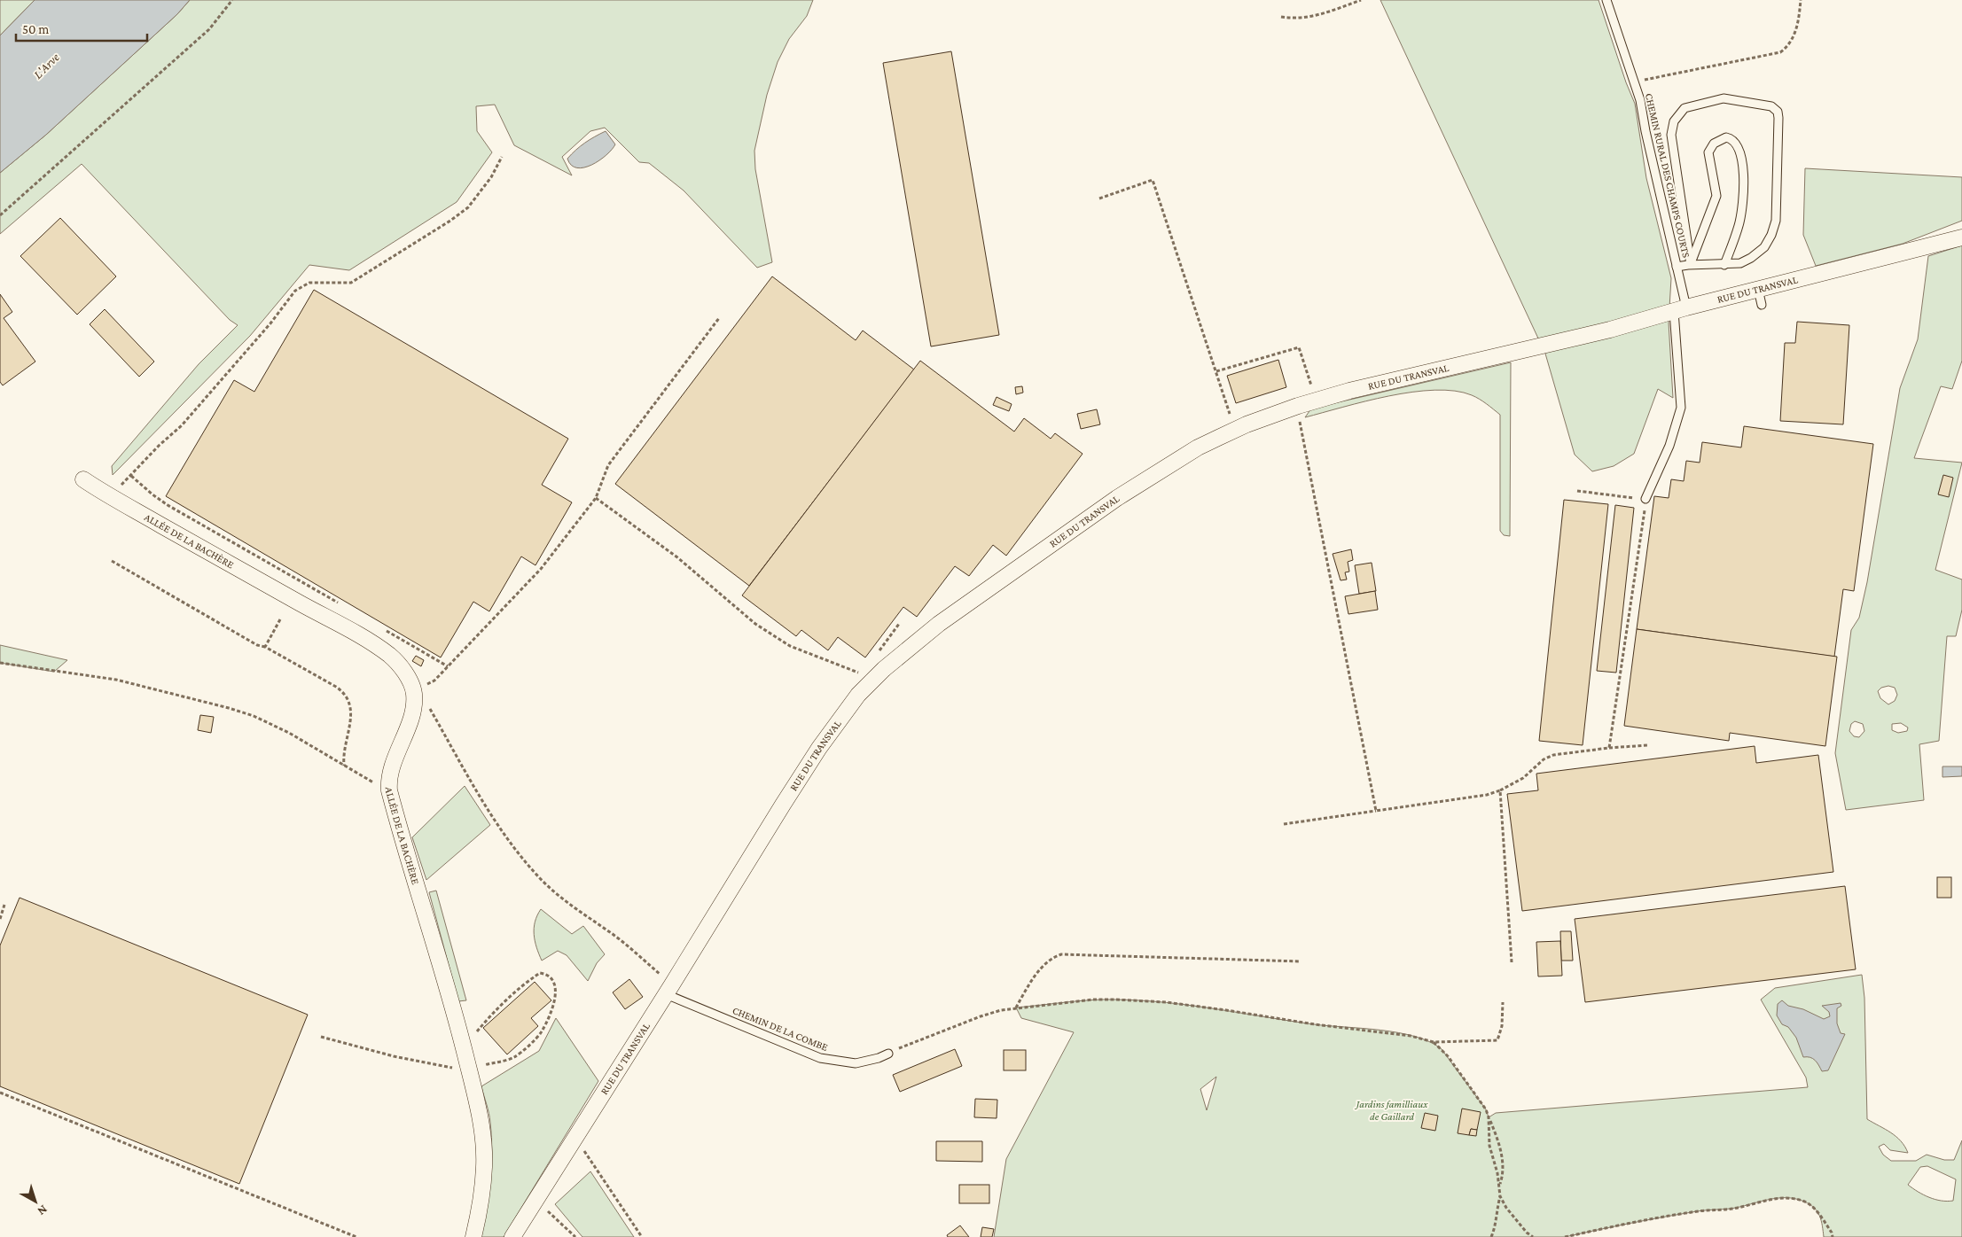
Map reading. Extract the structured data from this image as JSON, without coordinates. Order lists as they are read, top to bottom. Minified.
{"streets":{"street":["RUE DU TRANSVAL","ALLÉE DE LA BACHÈRE"],"lane":["CHEMIN RURAL DES CHAMPS COURTS","CHEMIN DE LA COMBE"]},"crossings":[["CHEMIN RURAL DES CHAMPS COURTS","RUE DU TRANSVAL"],["RUE DU TRANSVAL","CHEMIN DE LA COMBE"]],"water":["L'Arve"],"parks":["Jardins familliaux de Gaillard"],"scale_bar":"50 m","north":"bottom right"}
